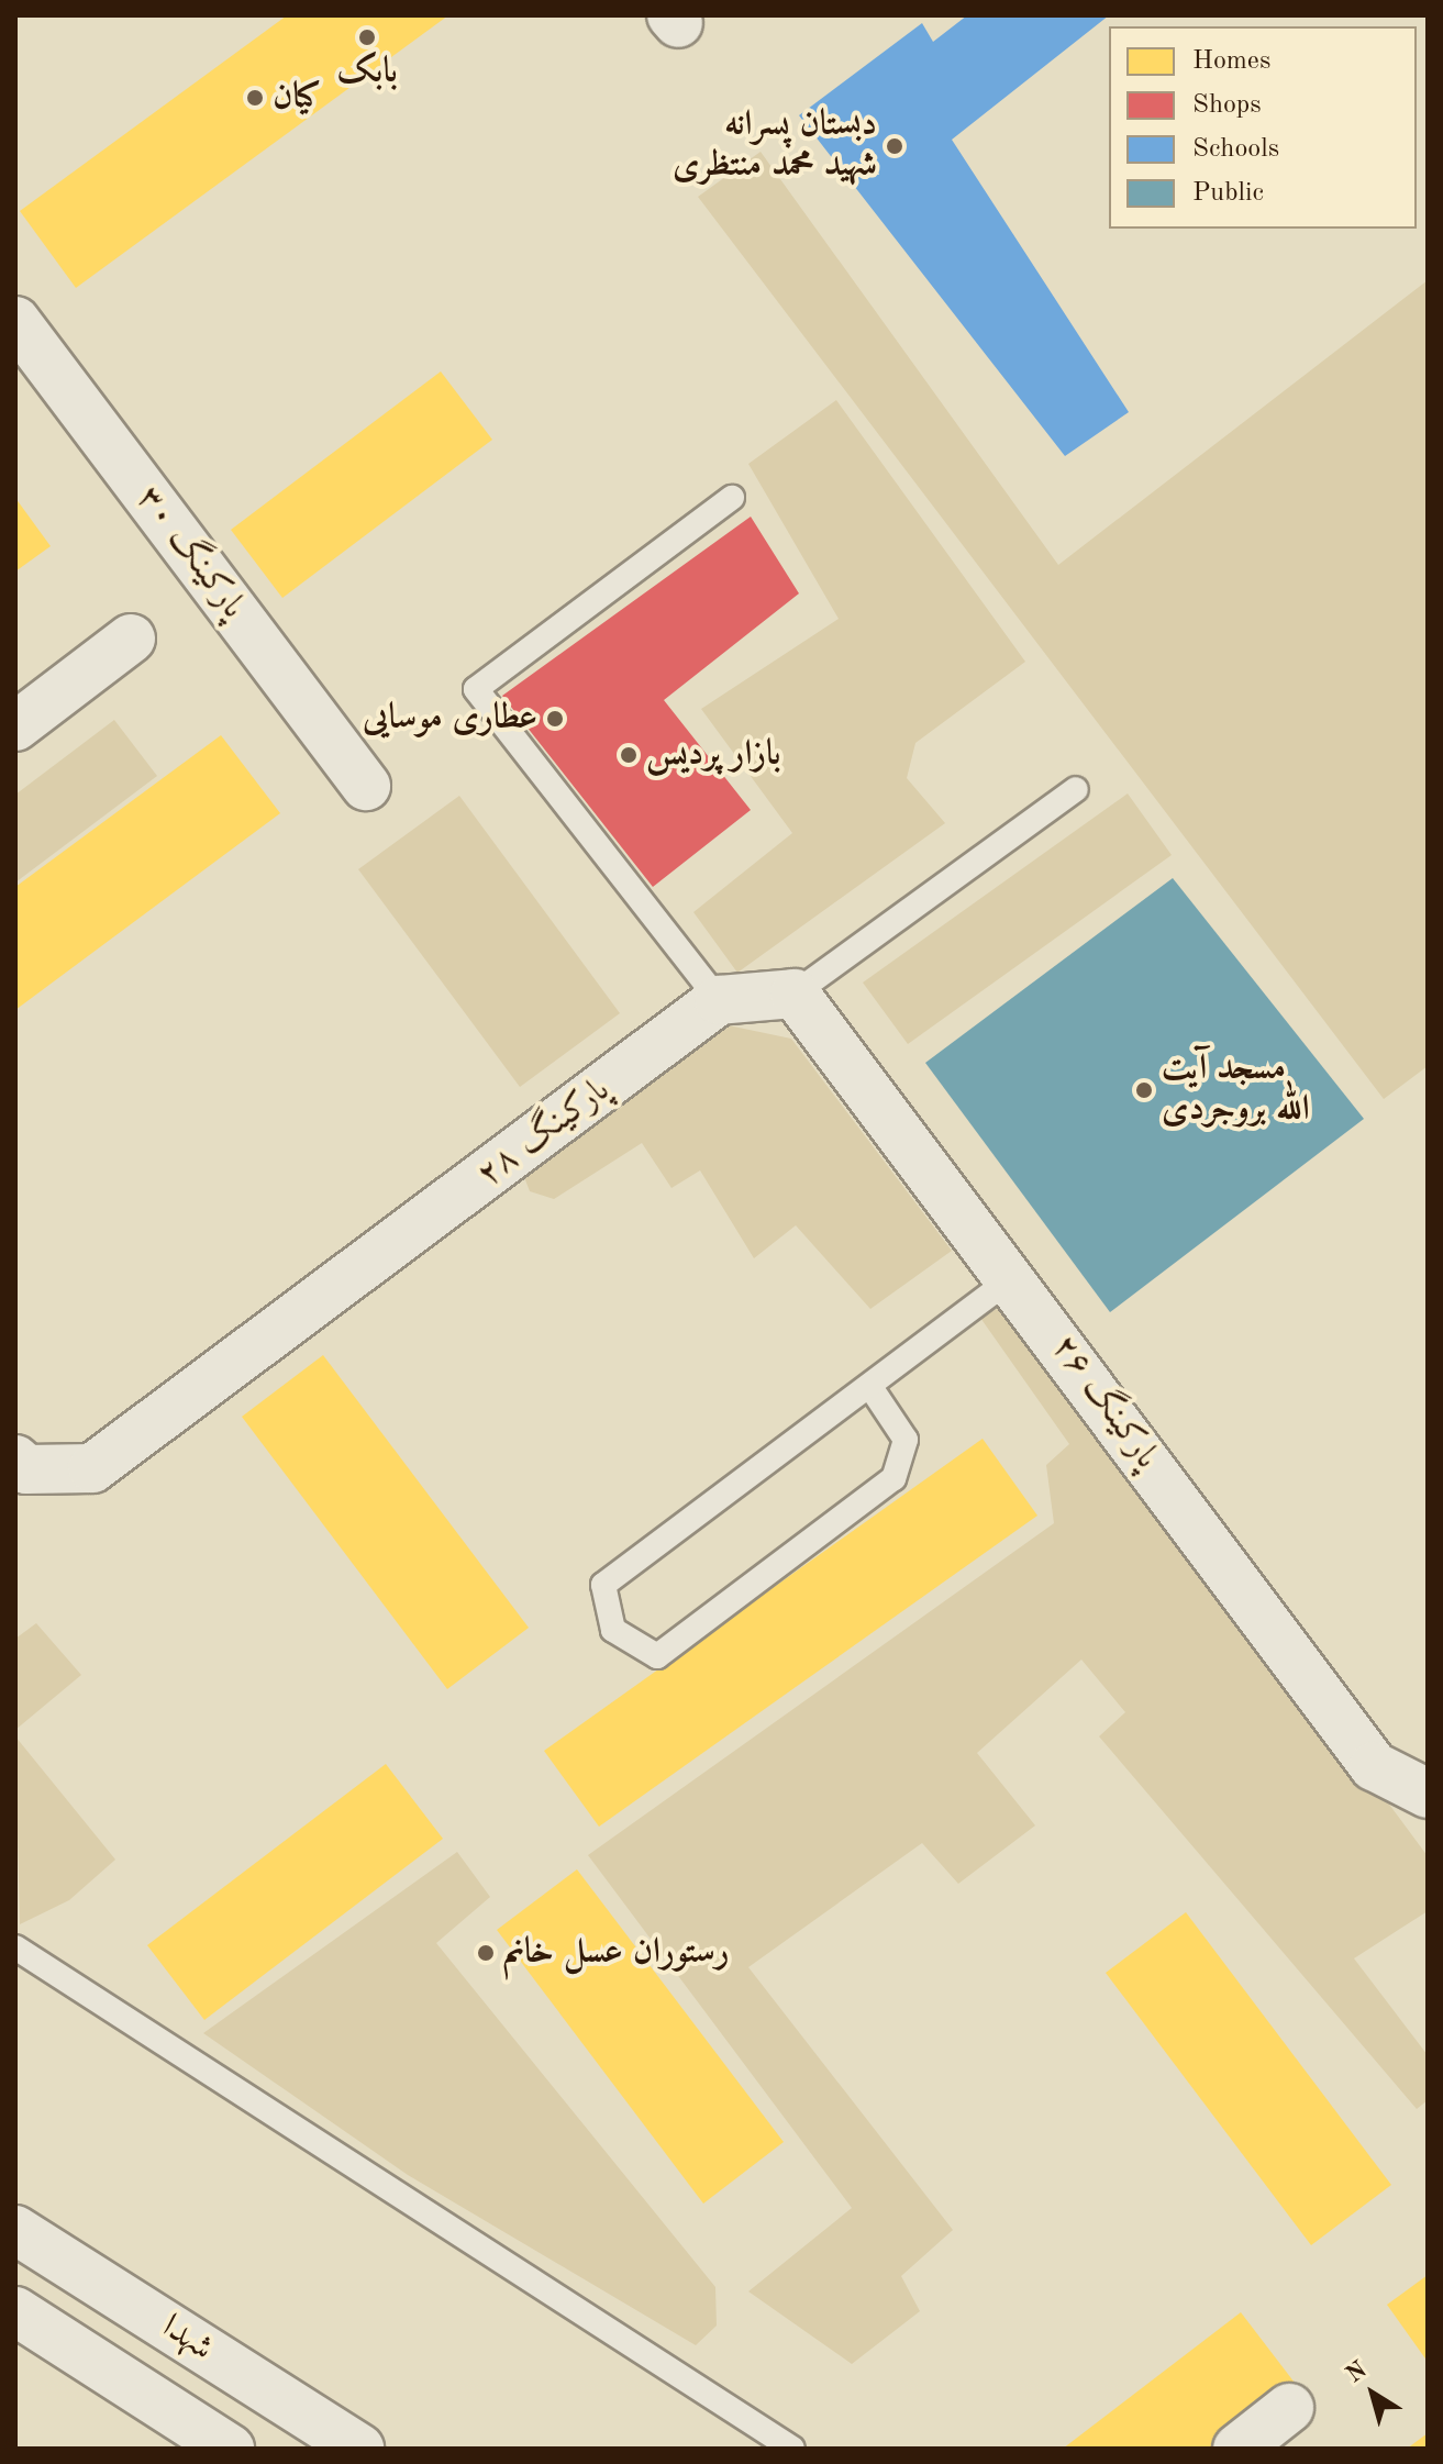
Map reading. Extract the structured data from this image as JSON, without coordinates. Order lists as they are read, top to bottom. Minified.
{"streets":{"street":["پارکینگ ۳۰","پارکینگ ۲۸","پارکینگ ۲۶","شهدا"]},"places":["بابک","کیان","دبستان پسرانه شهید محمد منتظری","عطاری موسایی","بازار پردیس","مسجد آیت الله بروجردی","رستوران عسل خانم"],"legend":["Homes","Shops","Schools","Public"],"north":"top left"}
